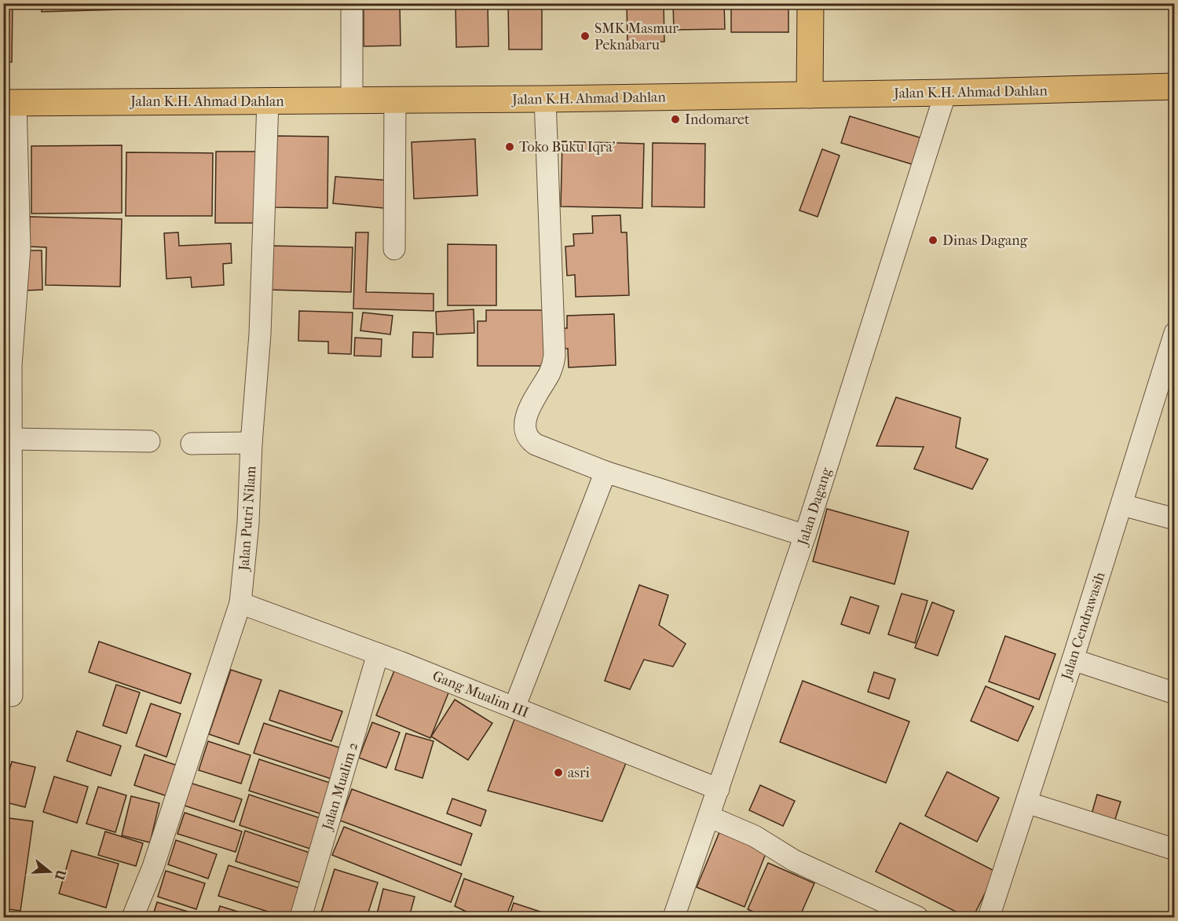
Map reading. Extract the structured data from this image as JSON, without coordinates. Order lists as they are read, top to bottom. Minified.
{"streets":{"main road":["Jalan K.H. Ahmad Dahlan"],"street":["Jalan Dagang","Jalan Putri Nilam","Jalan Cendrawasih","Gang Mualim III","Jalan Mualim 2"]},"crossings":[["Jalan K.H. Ahmad Dahlan","Jalan Dagang"],["Jalan K.H. Ahmad Dahlan","Jalan Putri Nilam"],["Jalan Dagang","Gang Mualim III"],["Jalan Putri Nilam","Gang Mualim III"],["Gang Mualim III","Jalan Mualim 2"]],"places":["SMK Masmur Peknabaru","Indomaret","Toko Buku Iqra'","Dinas Dagang","asri"],"north":"right"}
